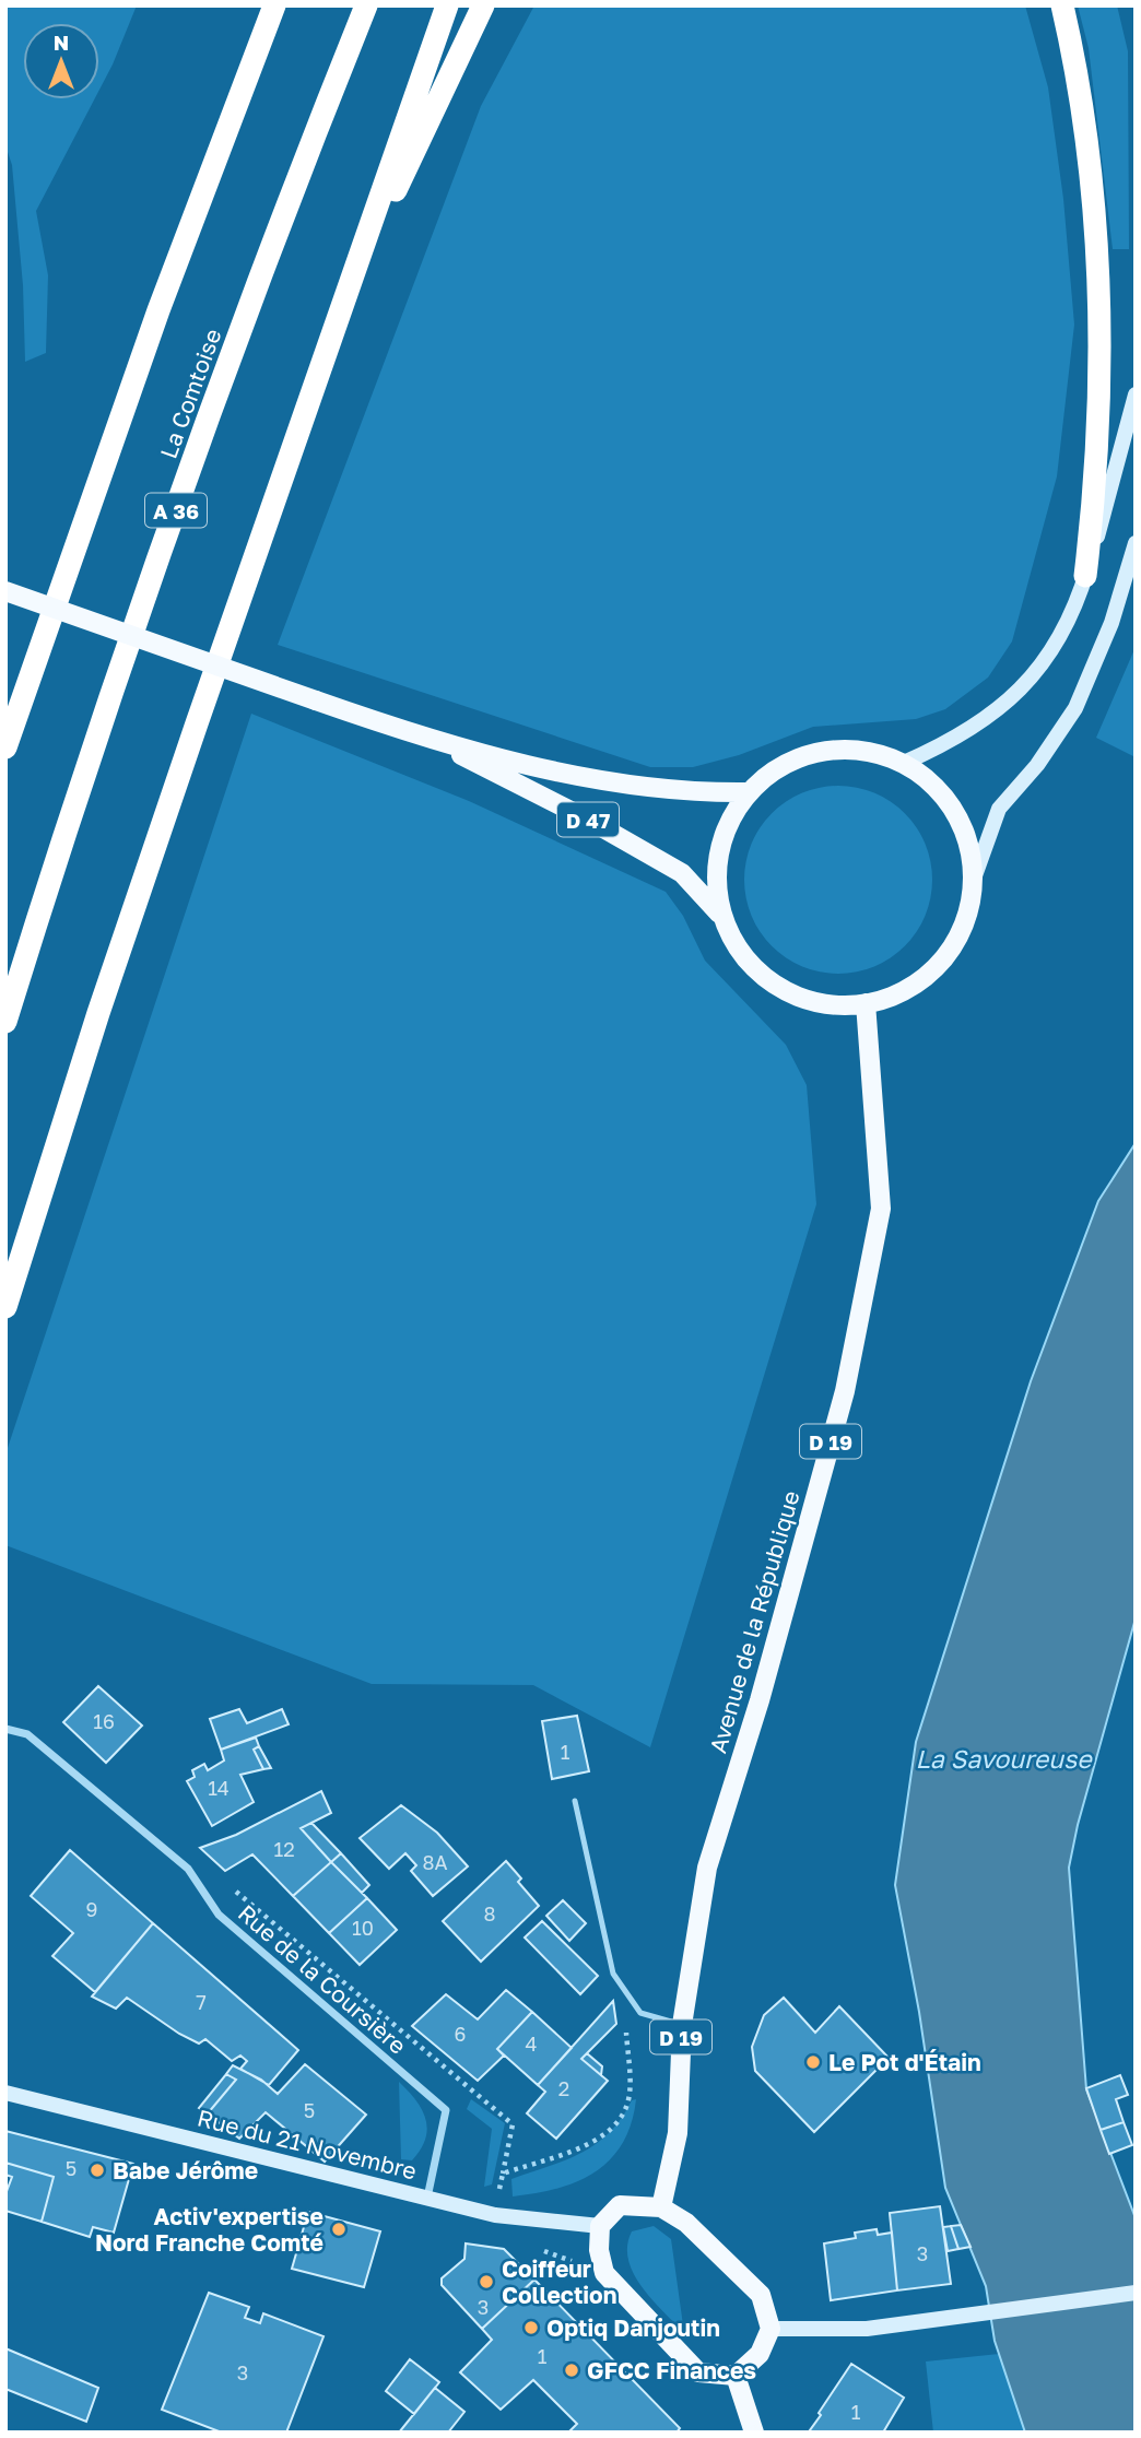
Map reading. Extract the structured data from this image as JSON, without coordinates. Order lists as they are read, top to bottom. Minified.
{"streets":{"highway":["La Comtoise","A 36"],"main road":["D 47","D 19","Avenue de la République"],"street":["Rue de la Coursière","Rue du 21 Novembre"]},"crossings":[["D 47","Avenue de la République"],["Rue de la Coursière","Rue du 21 Novembre"]],"water":["La Savoureuse"],"places":["Le Pot d'Étain","Babe Jérôme","Activ'expertise Nord Franche Comté","Coiffeur Collection","Optiq Danjoutin","GFCC Finances"],"house_numbers":["16","1","14","12","8A","9","8","10","7","6","4","2","5","5","3","3","1","3","1"],"north":"top"}
